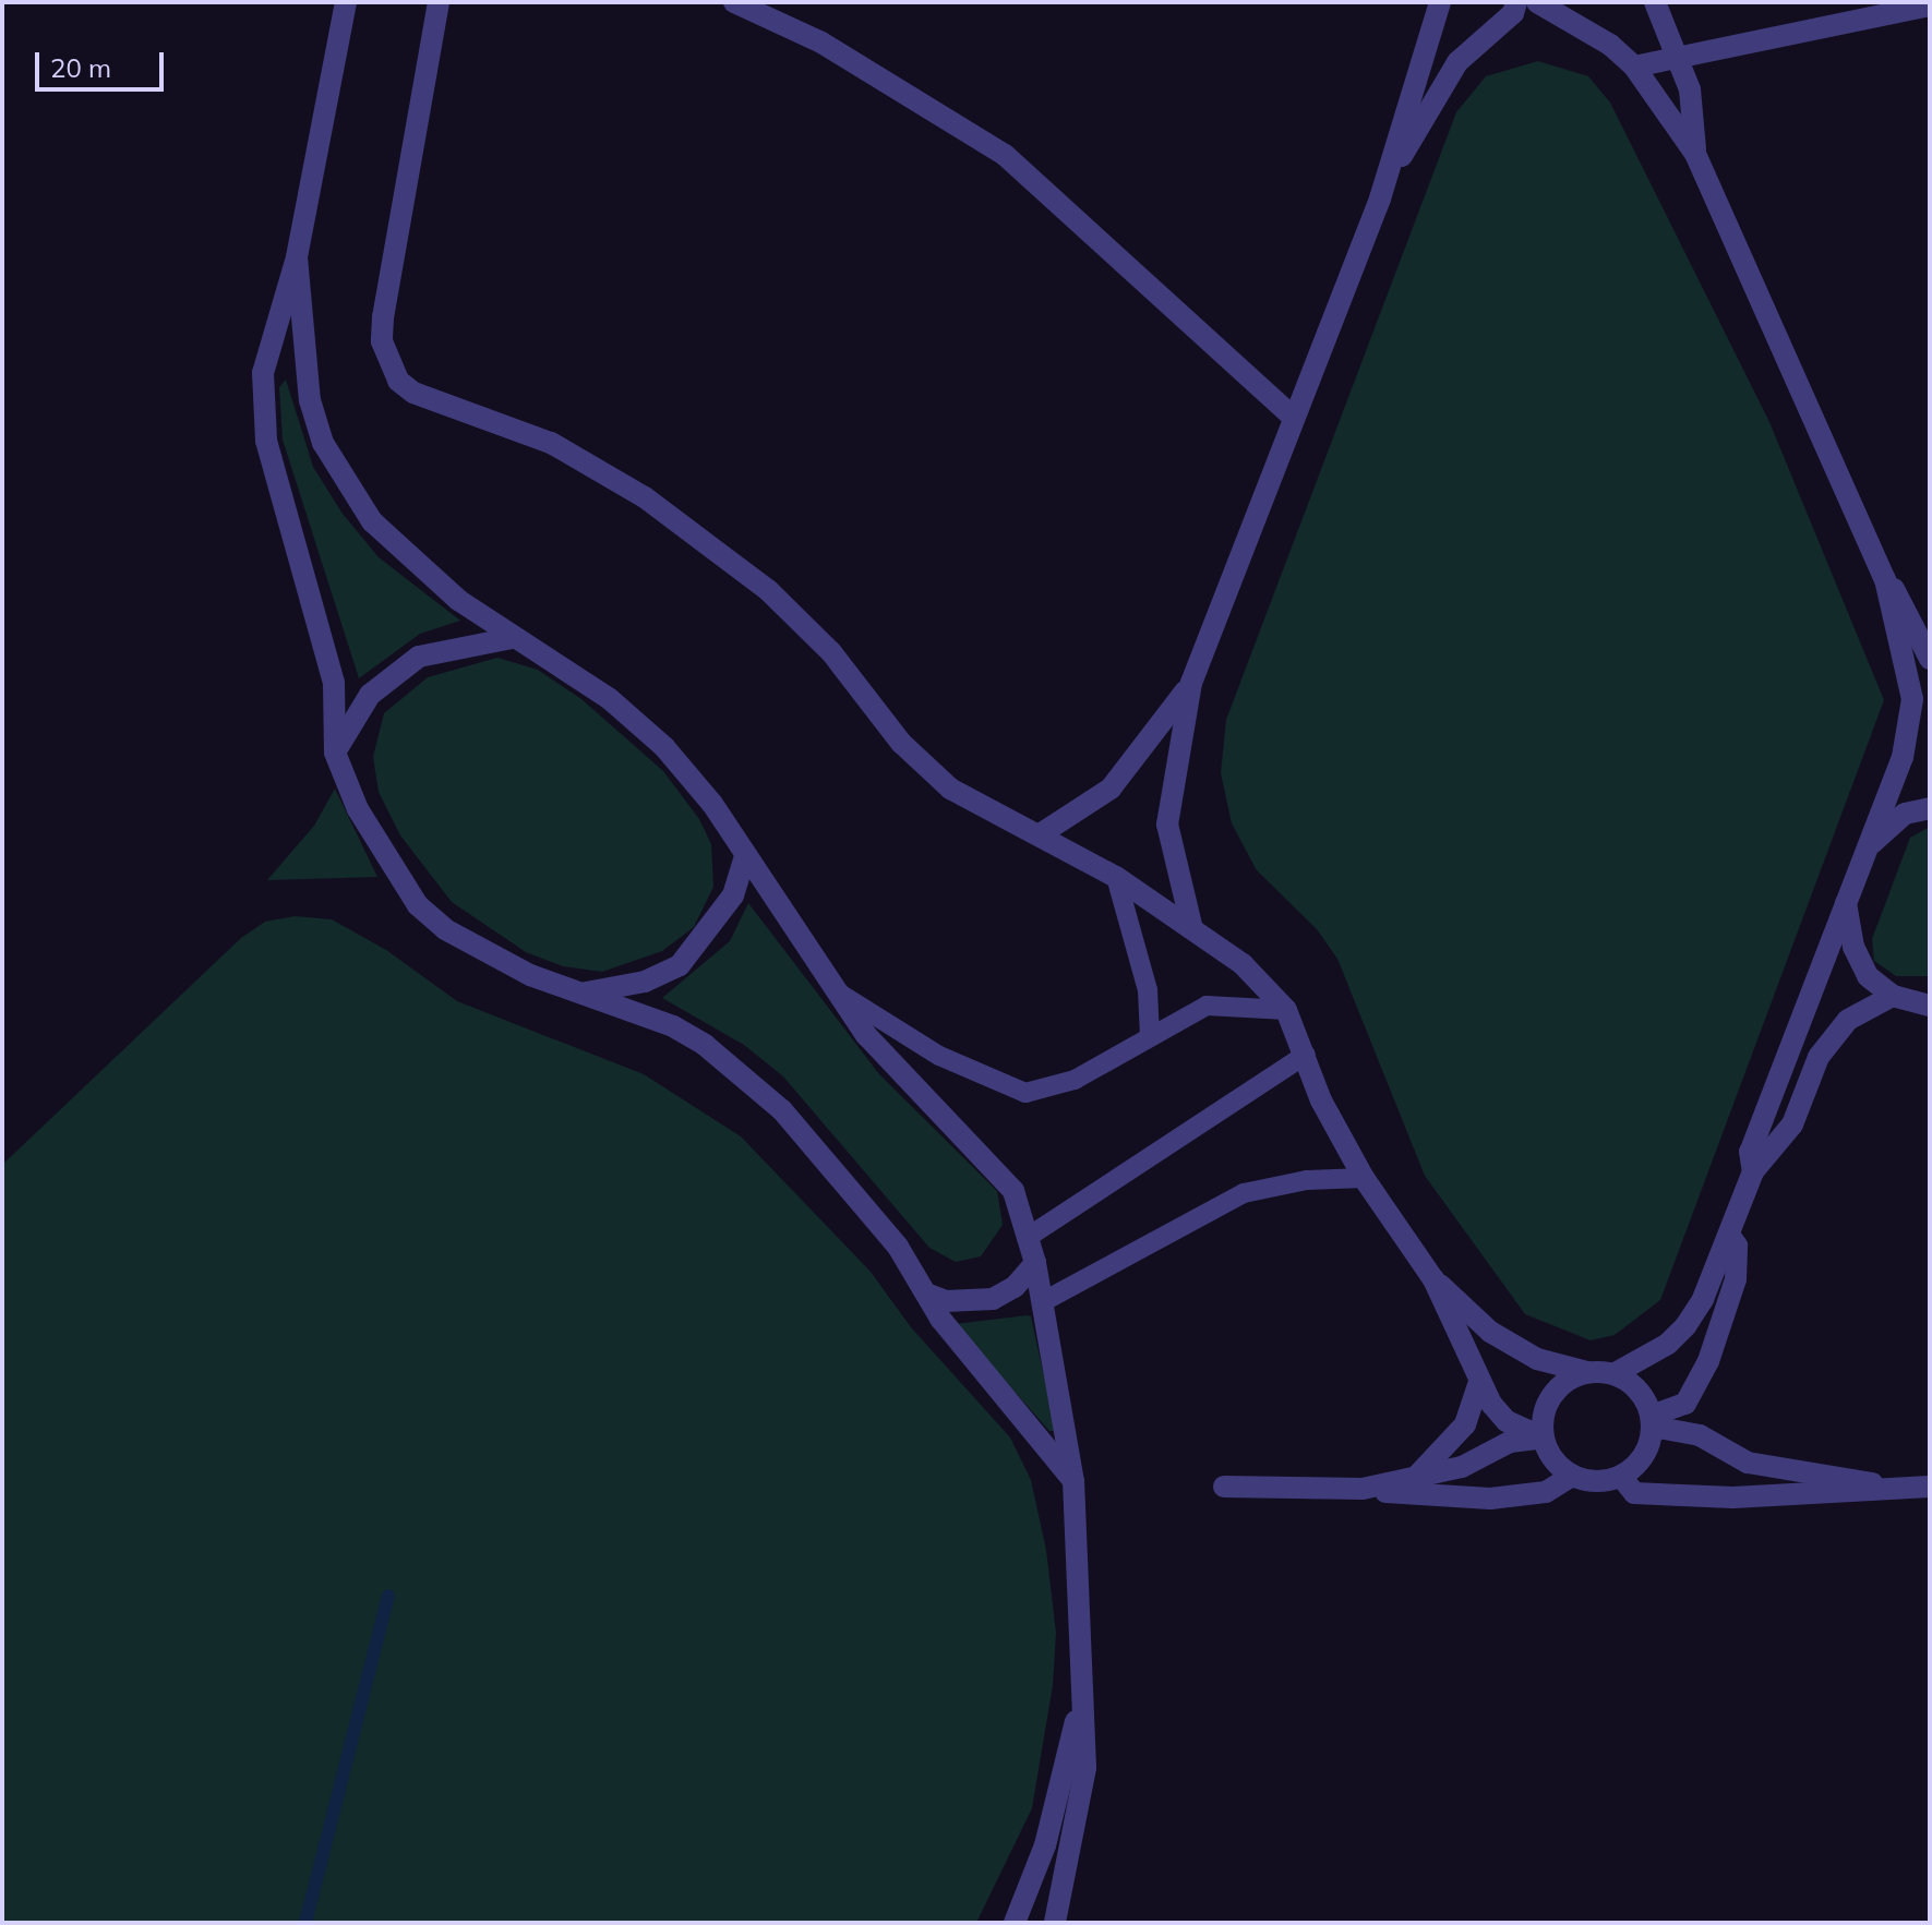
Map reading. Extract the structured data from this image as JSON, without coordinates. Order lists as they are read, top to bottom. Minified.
{"scale_bar":"20 m"}
